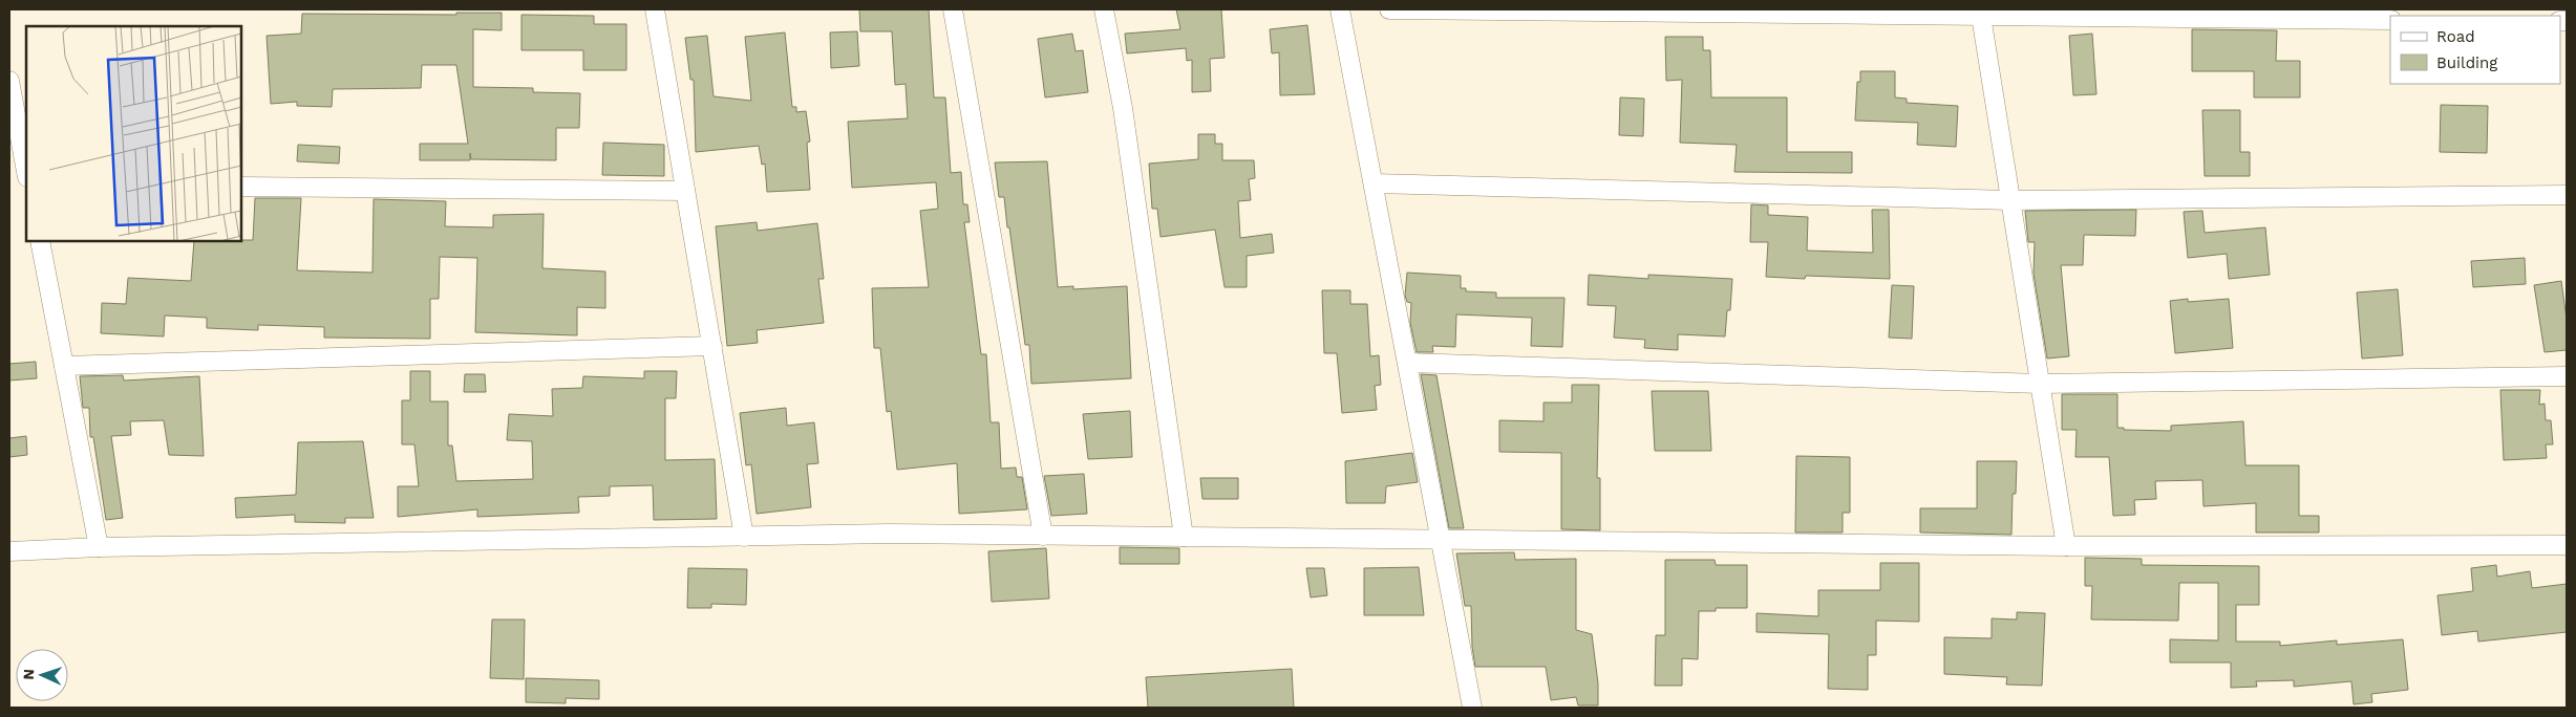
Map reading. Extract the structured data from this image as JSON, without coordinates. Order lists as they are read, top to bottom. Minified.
{"legend":["Road","Building"],"north":"left"}
